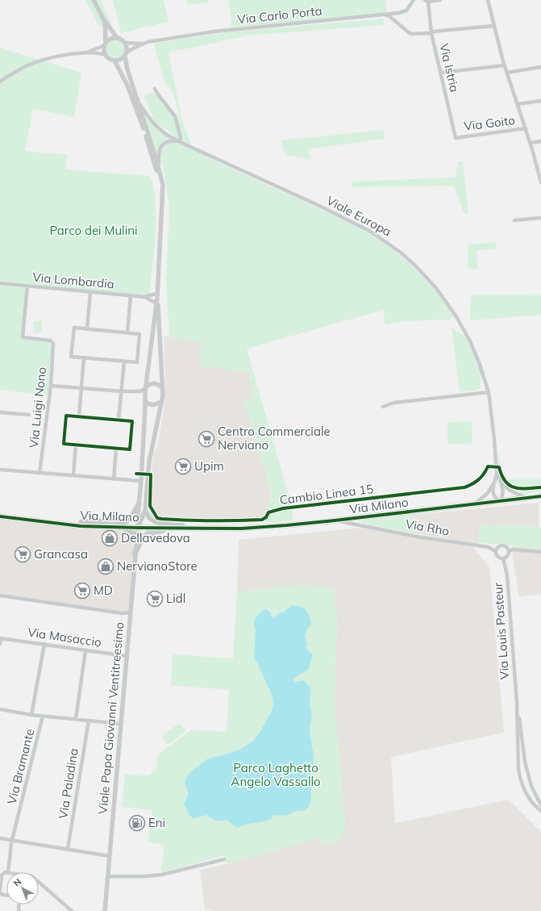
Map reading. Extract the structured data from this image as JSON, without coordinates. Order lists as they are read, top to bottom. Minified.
{"streets":{"main road":["Via Milano"],"street":["Via Carlo Porta","Via Istria","Via Goito","Viale Europa","Via Lombardia","Via Luigi Nono","Via Rho","Via Louis Pasteur","Via Masaccio","Viale Papa Giovanni Ventitreesimo","Via Bramante","Via Paladina"],"cycle path":["Cambio Linea 15"]},"crossings":[["Via Istria","Via Goito"],["Viale Europa","Via Milano"],["Via Lombardia","Via Luigi Nono"],["Via Milano","Via Rho"],["Via Milano","Viale Papa Giovanni Ventitreesimo"],["Via Rho","Via Louis Pasteur"],["Via Masaccio","Viale Papa Giovanni Ventitreesimo"]],"parks":["Parco dei Mulini","Parco Laghetto Angelo Vassallo"],"places":{"supermarket":["Centro Commerciale Nerviano","Upim","Grancasa","MD","Lidl"],"shop":["Dellavedova","NervianoStore"],"fuel station":["Eni"]},"north":"top left"}
